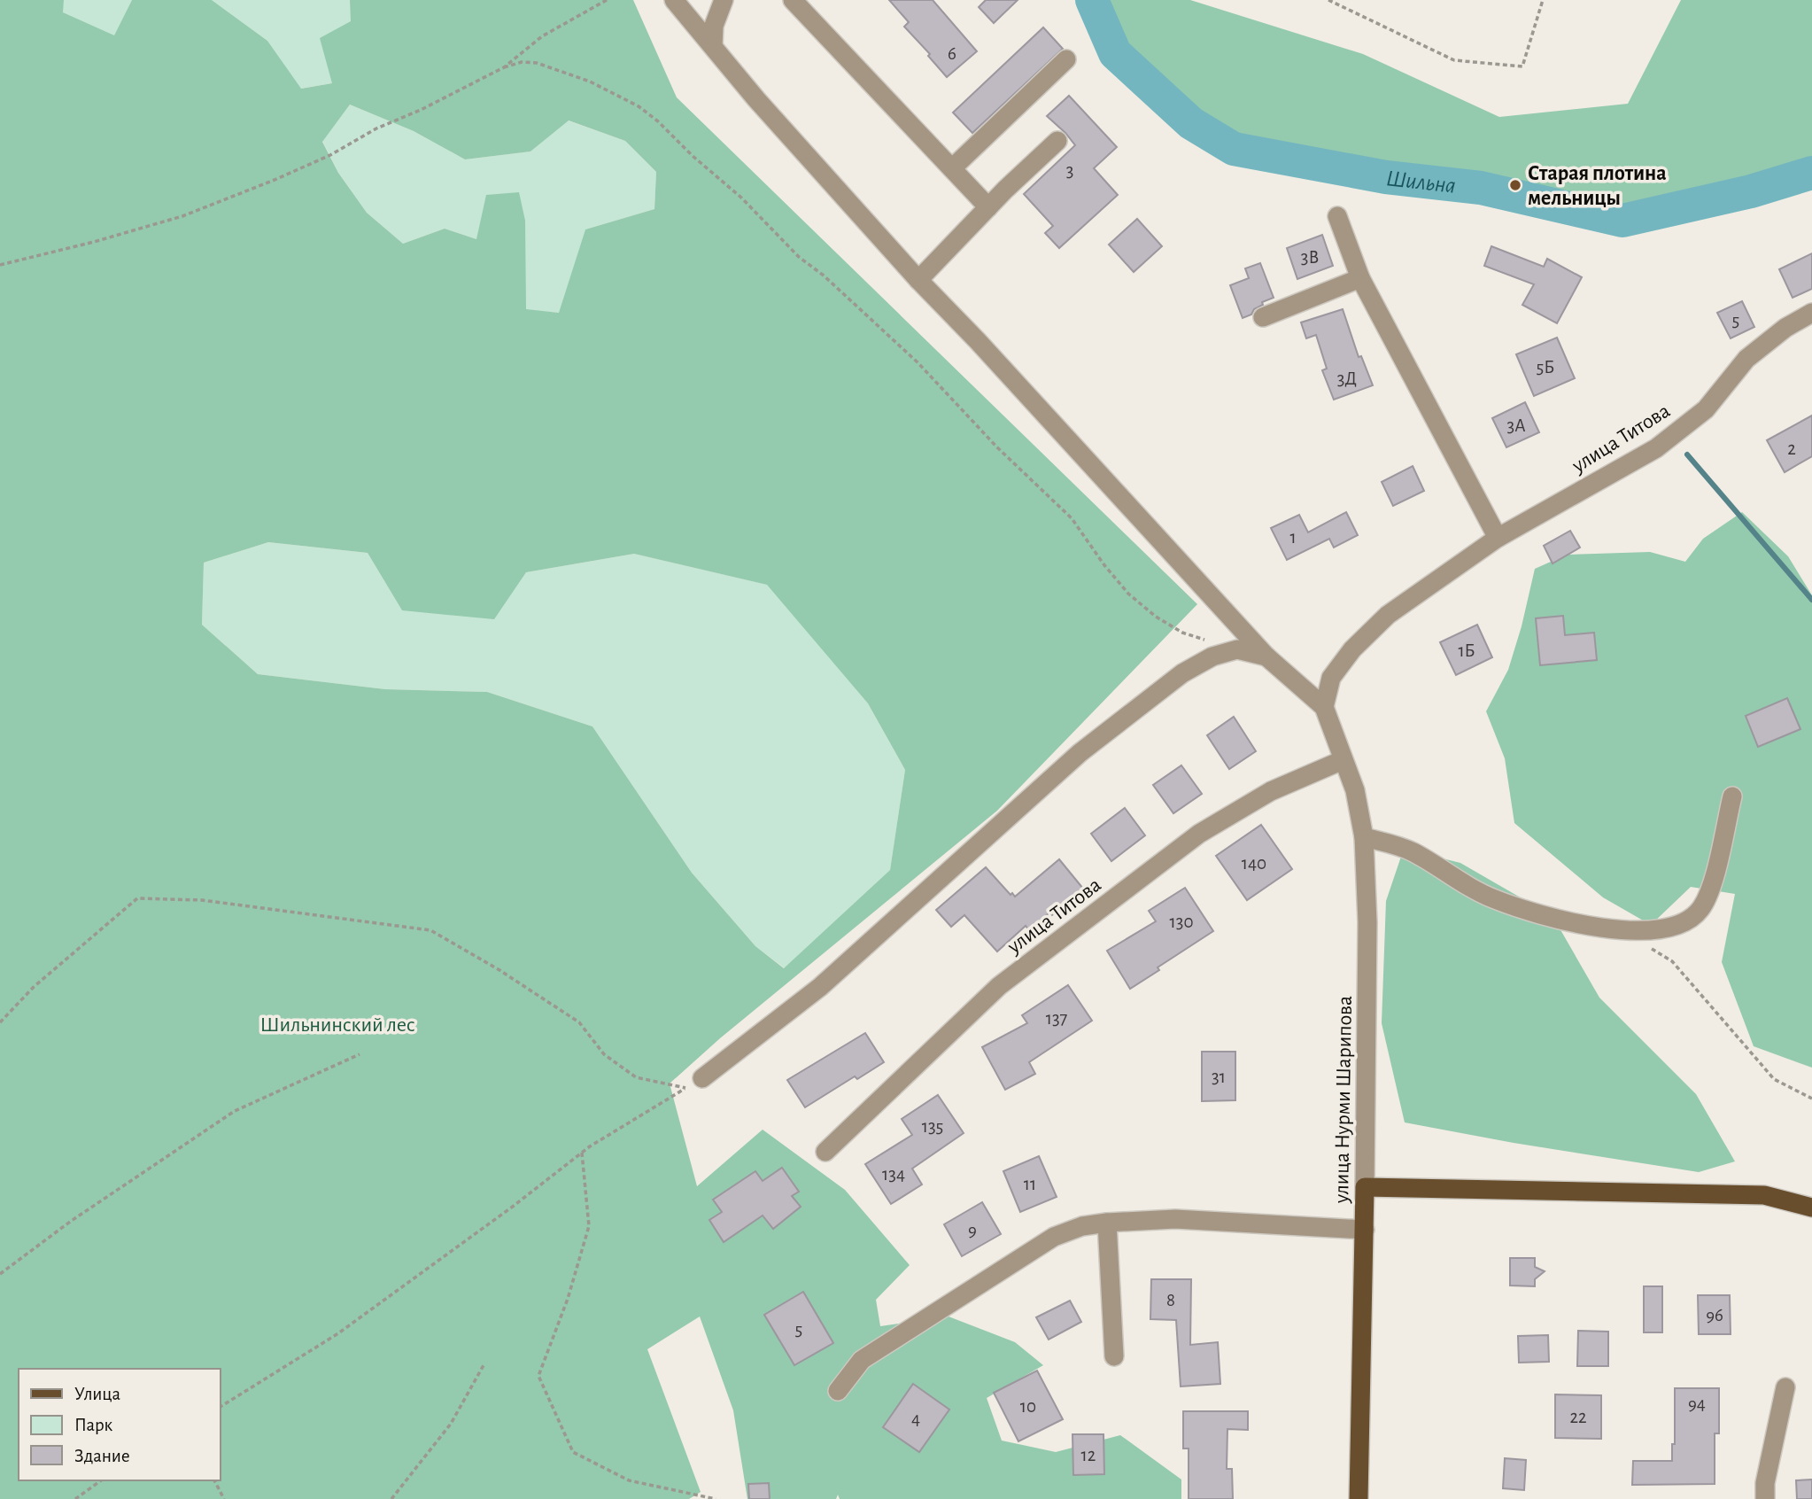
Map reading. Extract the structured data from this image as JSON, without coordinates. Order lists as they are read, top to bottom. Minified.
{"streets":{"main road":["улица Нурми Шарипова"],"street":["улица Титова"]},"crossings":[["улица Титова","улица Нурми Шарипова"]],"water":["Шильна"],"parks":["Шильнинский лес"],"places":["Старая плотина мельницы"],"house_numbers":["6","3","3В","5","5Б","3Д","3А","2","1","1Б","140","130","137","31","135","134","11","9","8","96","5","94","10","22","4","12"],"legend":["Улица","Парк","Здание"]}
